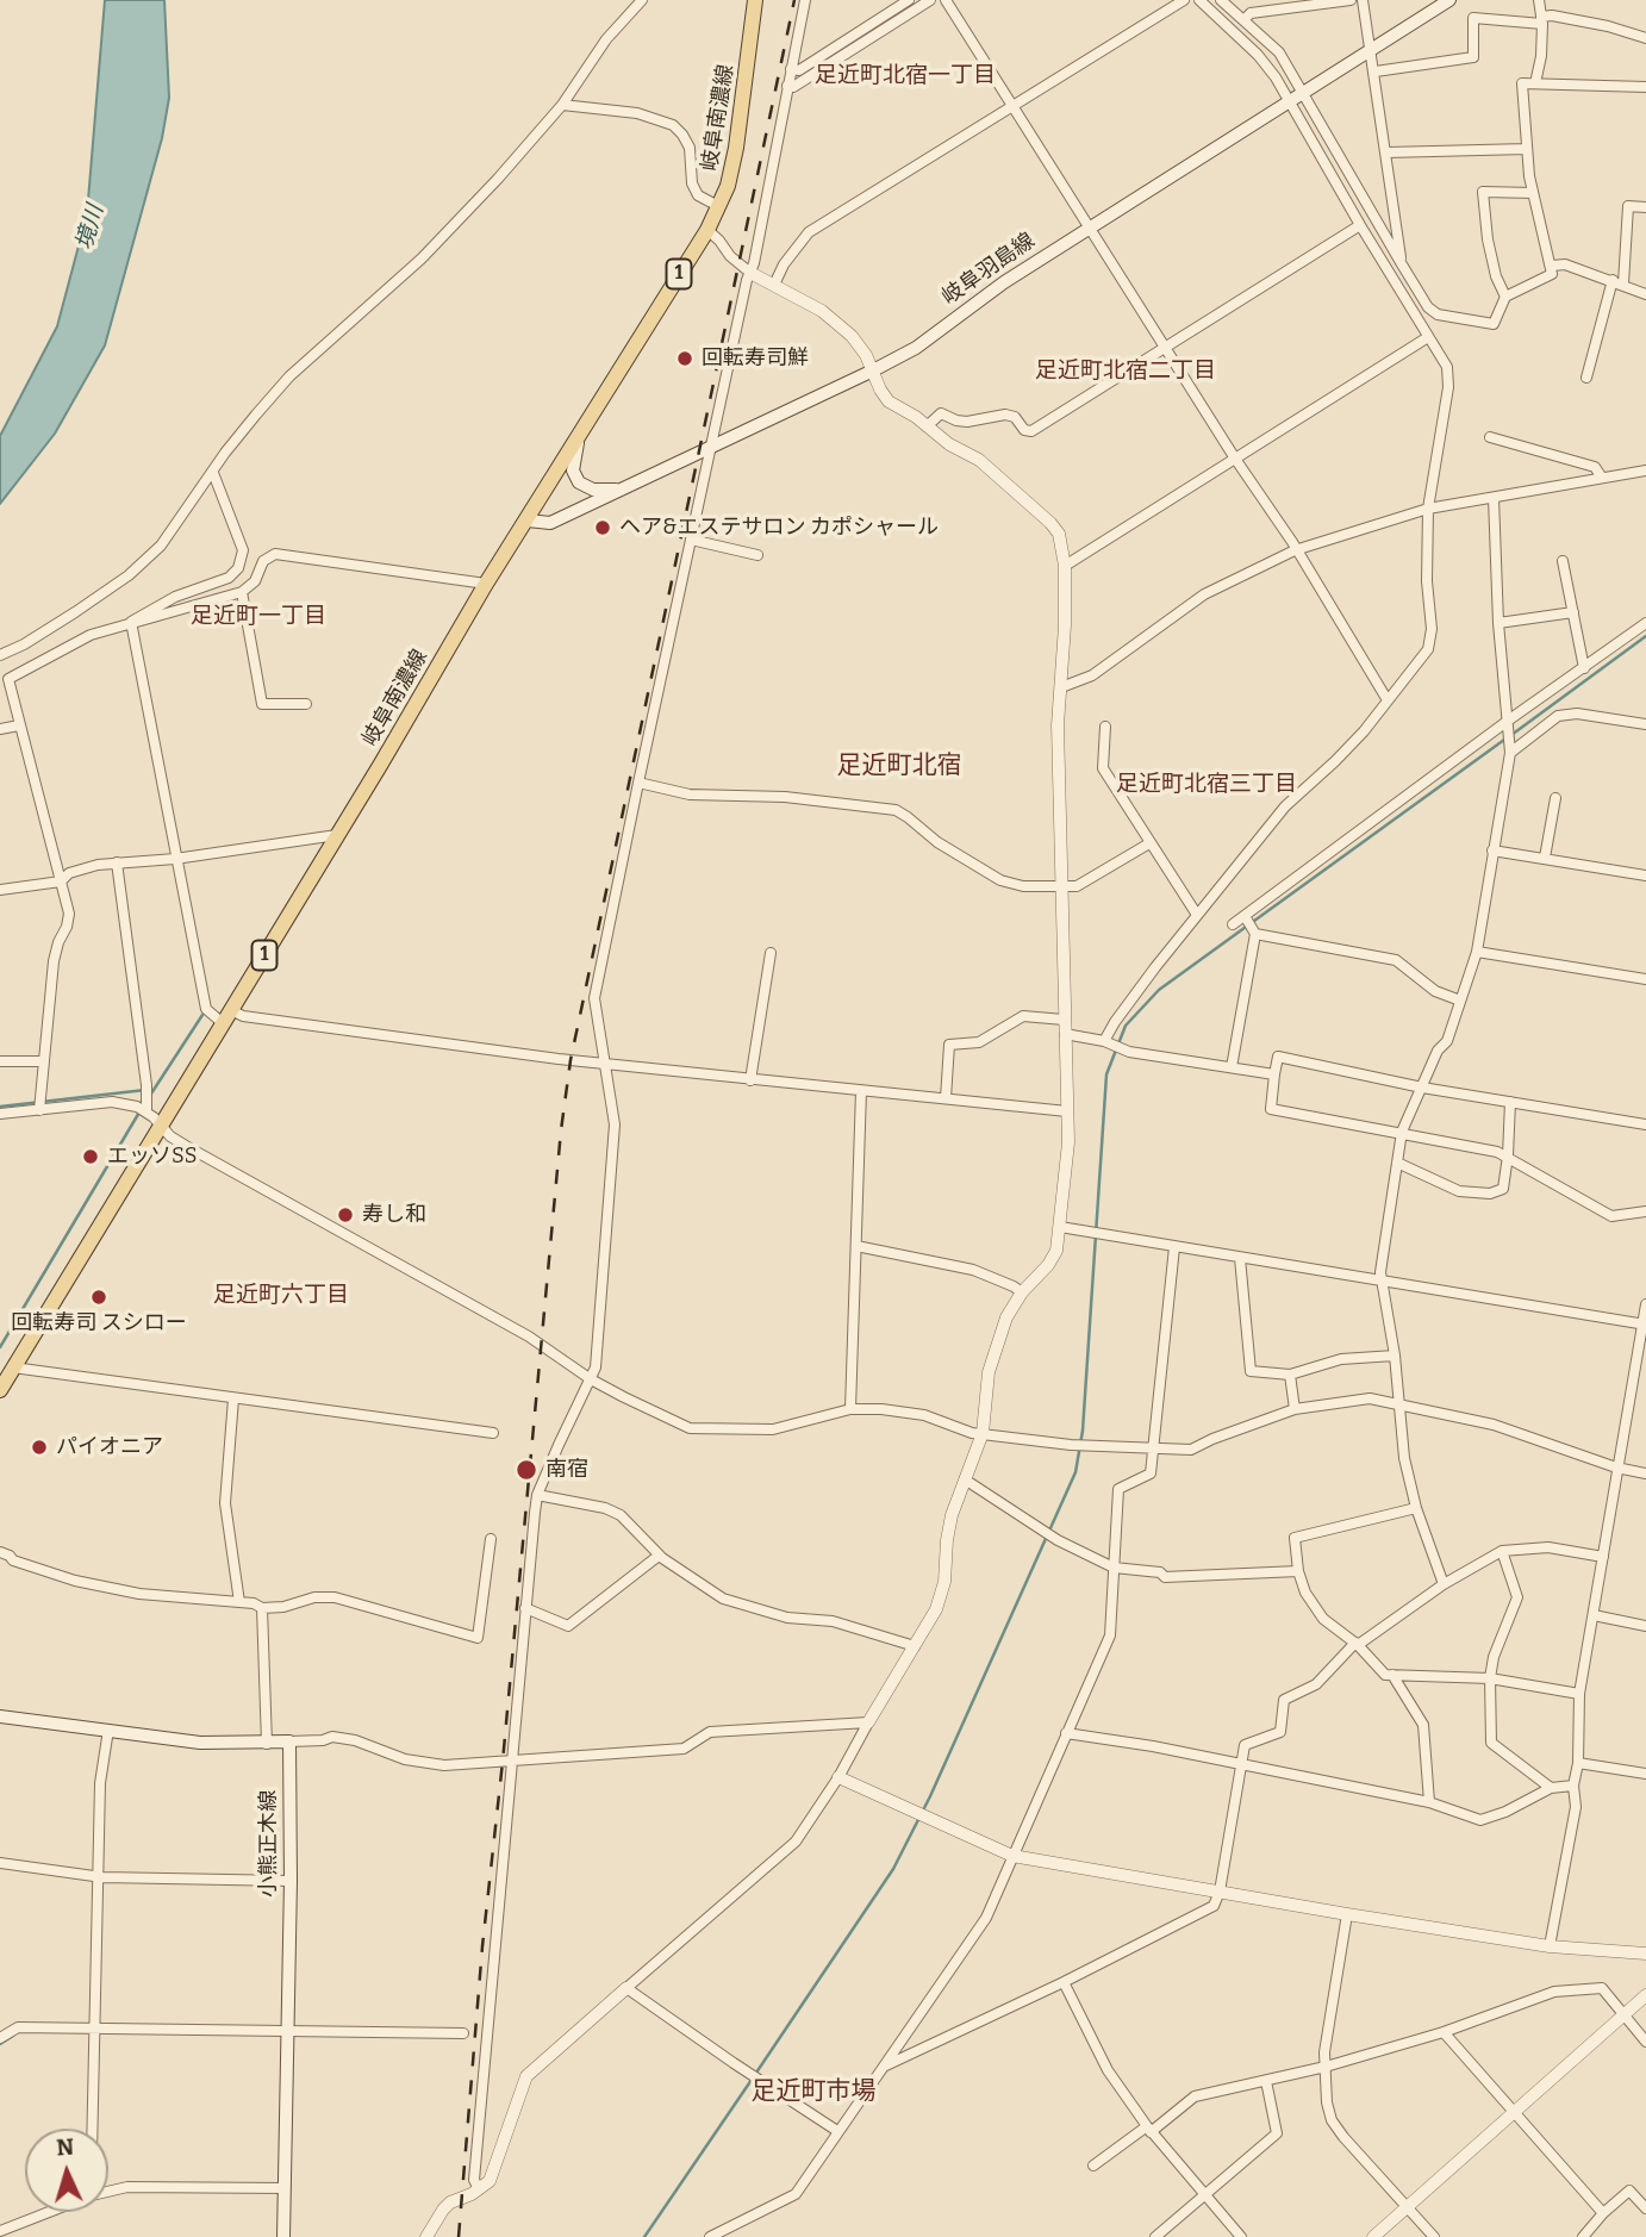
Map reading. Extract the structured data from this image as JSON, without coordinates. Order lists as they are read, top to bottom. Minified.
{"streets":{"main road":["岐阜南濃線","岐阜羽島線","1","小熊正木線"]},"crossings":[["岐阜南濃線","岐阜羽島線"]],"districts":["足近町北宿一丁目","足近町北宿二丁目","足近町一丁目","足近町北宿","足近町北宿三丁目","足近町六丁目","足近町市場"],"water":["境川"],"places":["回転寿司鮮","ヘア&エステサロン カポシャール","エッソSS","寿し和","回転寿司 スシロー","パイオニア","南宿"],"north":"top"}
